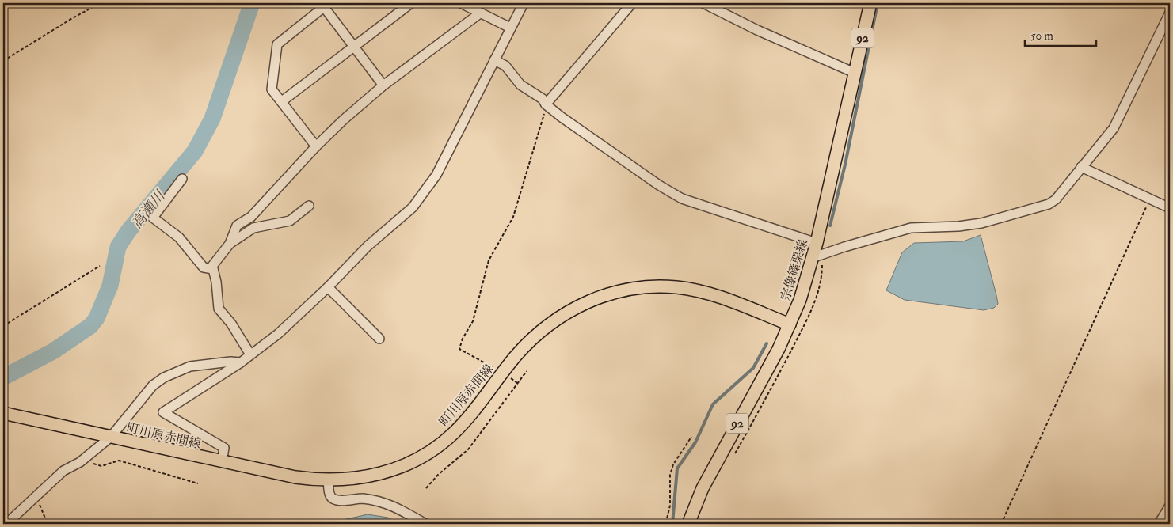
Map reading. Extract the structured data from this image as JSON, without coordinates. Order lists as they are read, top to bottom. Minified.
{"streets":{"main road":["92","宗像篠栗線","町川原赤間線"]},"crossings":[["宗像篠栗線","町川原赤間線"]],"water":["高瀬川"],"scale_bar":"50 m"}
